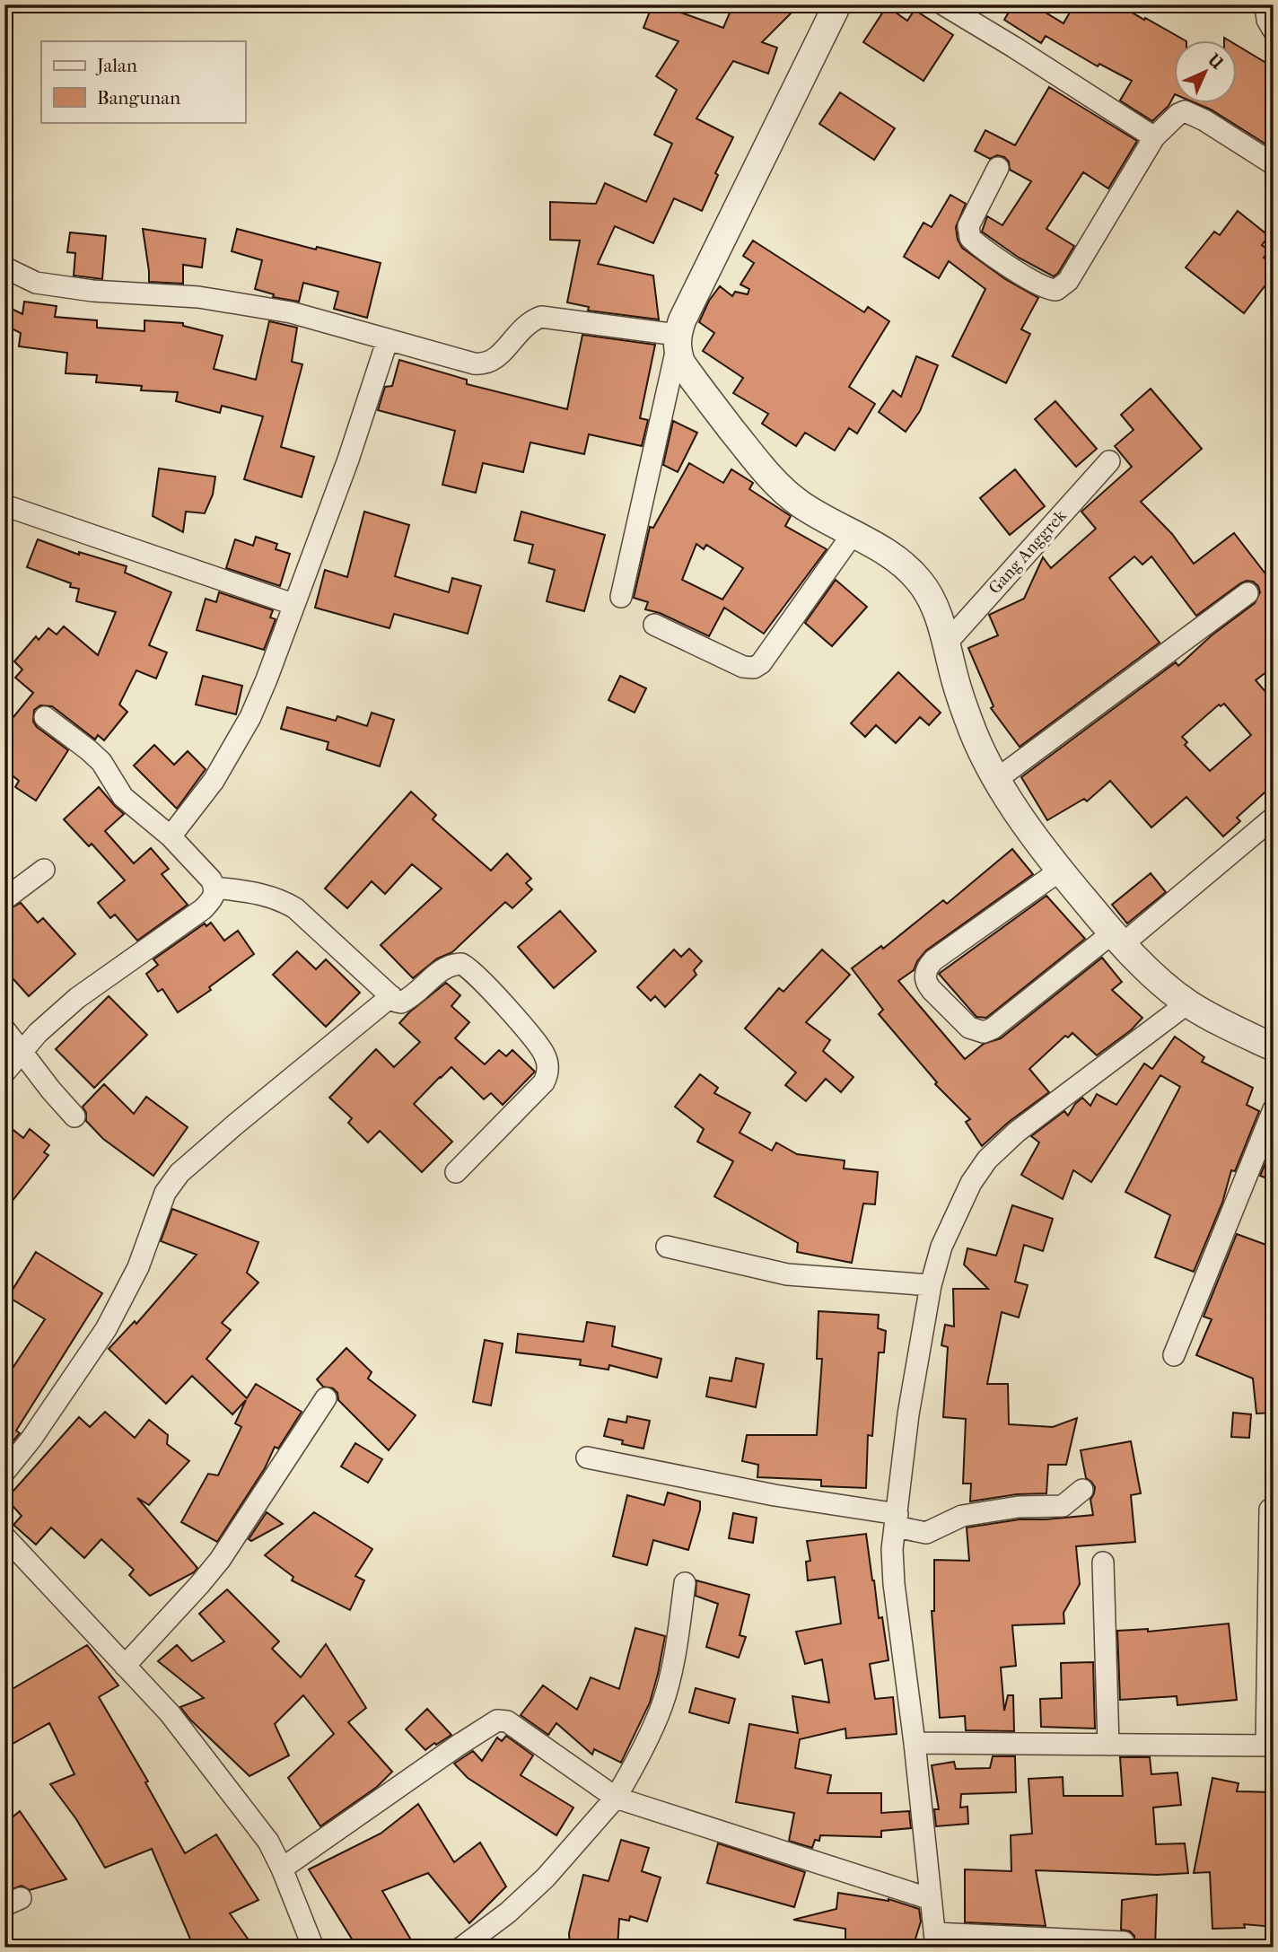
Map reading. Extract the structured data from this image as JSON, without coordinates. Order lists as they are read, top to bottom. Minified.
{"streets":{"street":["Gang Anggrek"]},"legend":["Jalan","Bangunan"],"north":"top right"}
